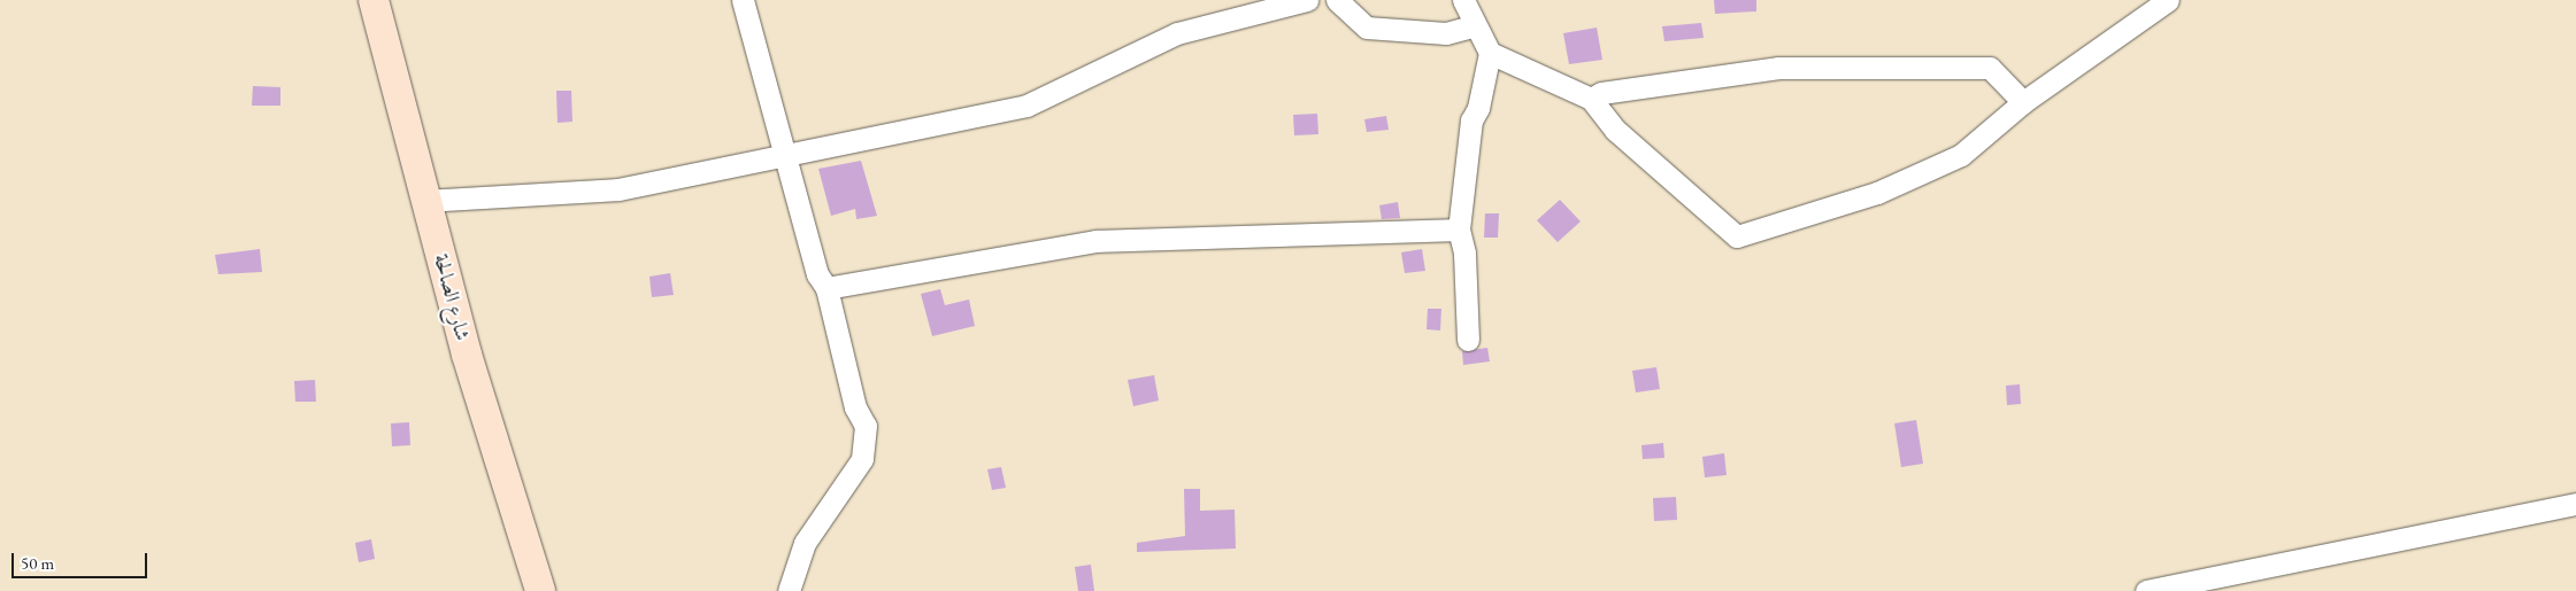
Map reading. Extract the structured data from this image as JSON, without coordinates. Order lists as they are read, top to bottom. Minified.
{"streets":{"main road":["شارع الصالحة"]},"scale_bar":"50 m"}
